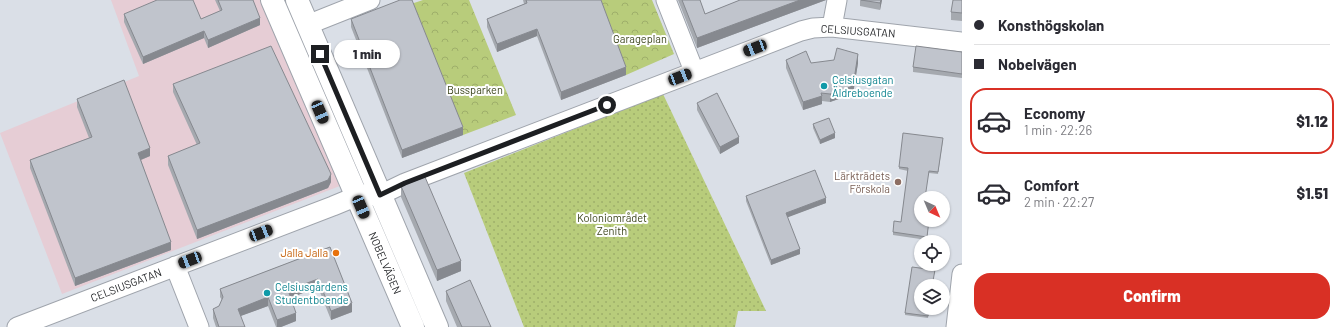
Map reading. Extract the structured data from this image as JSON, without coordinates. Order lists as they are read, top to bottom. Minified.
{"streets":{"main road":["NOBELVÄGEN"],"street":["CELSIUSGATAN"]},"crossings":[["CELSIUSGATAN","NOBELVÄGEN"]],"parks":["Garageplan","Bussparken","Koloniområdet Zenith"],"places":["Celsiusgatan Äldreboende","Lärkträdets Förskola","Jalla Jalla","Celsiusgårdens Studentboende"],"north":"bottom right","page":{"banner":["Konsthögskolan","Nobelvägen"],"bubble":"1 min","list":[{"name":"Economy","note":"1 min · 22:26","value":"$1.12"},{"name":"Comfort","note":"2 min · 22:27","value":"$1.51"}],"buttons":"Confirm"}}
